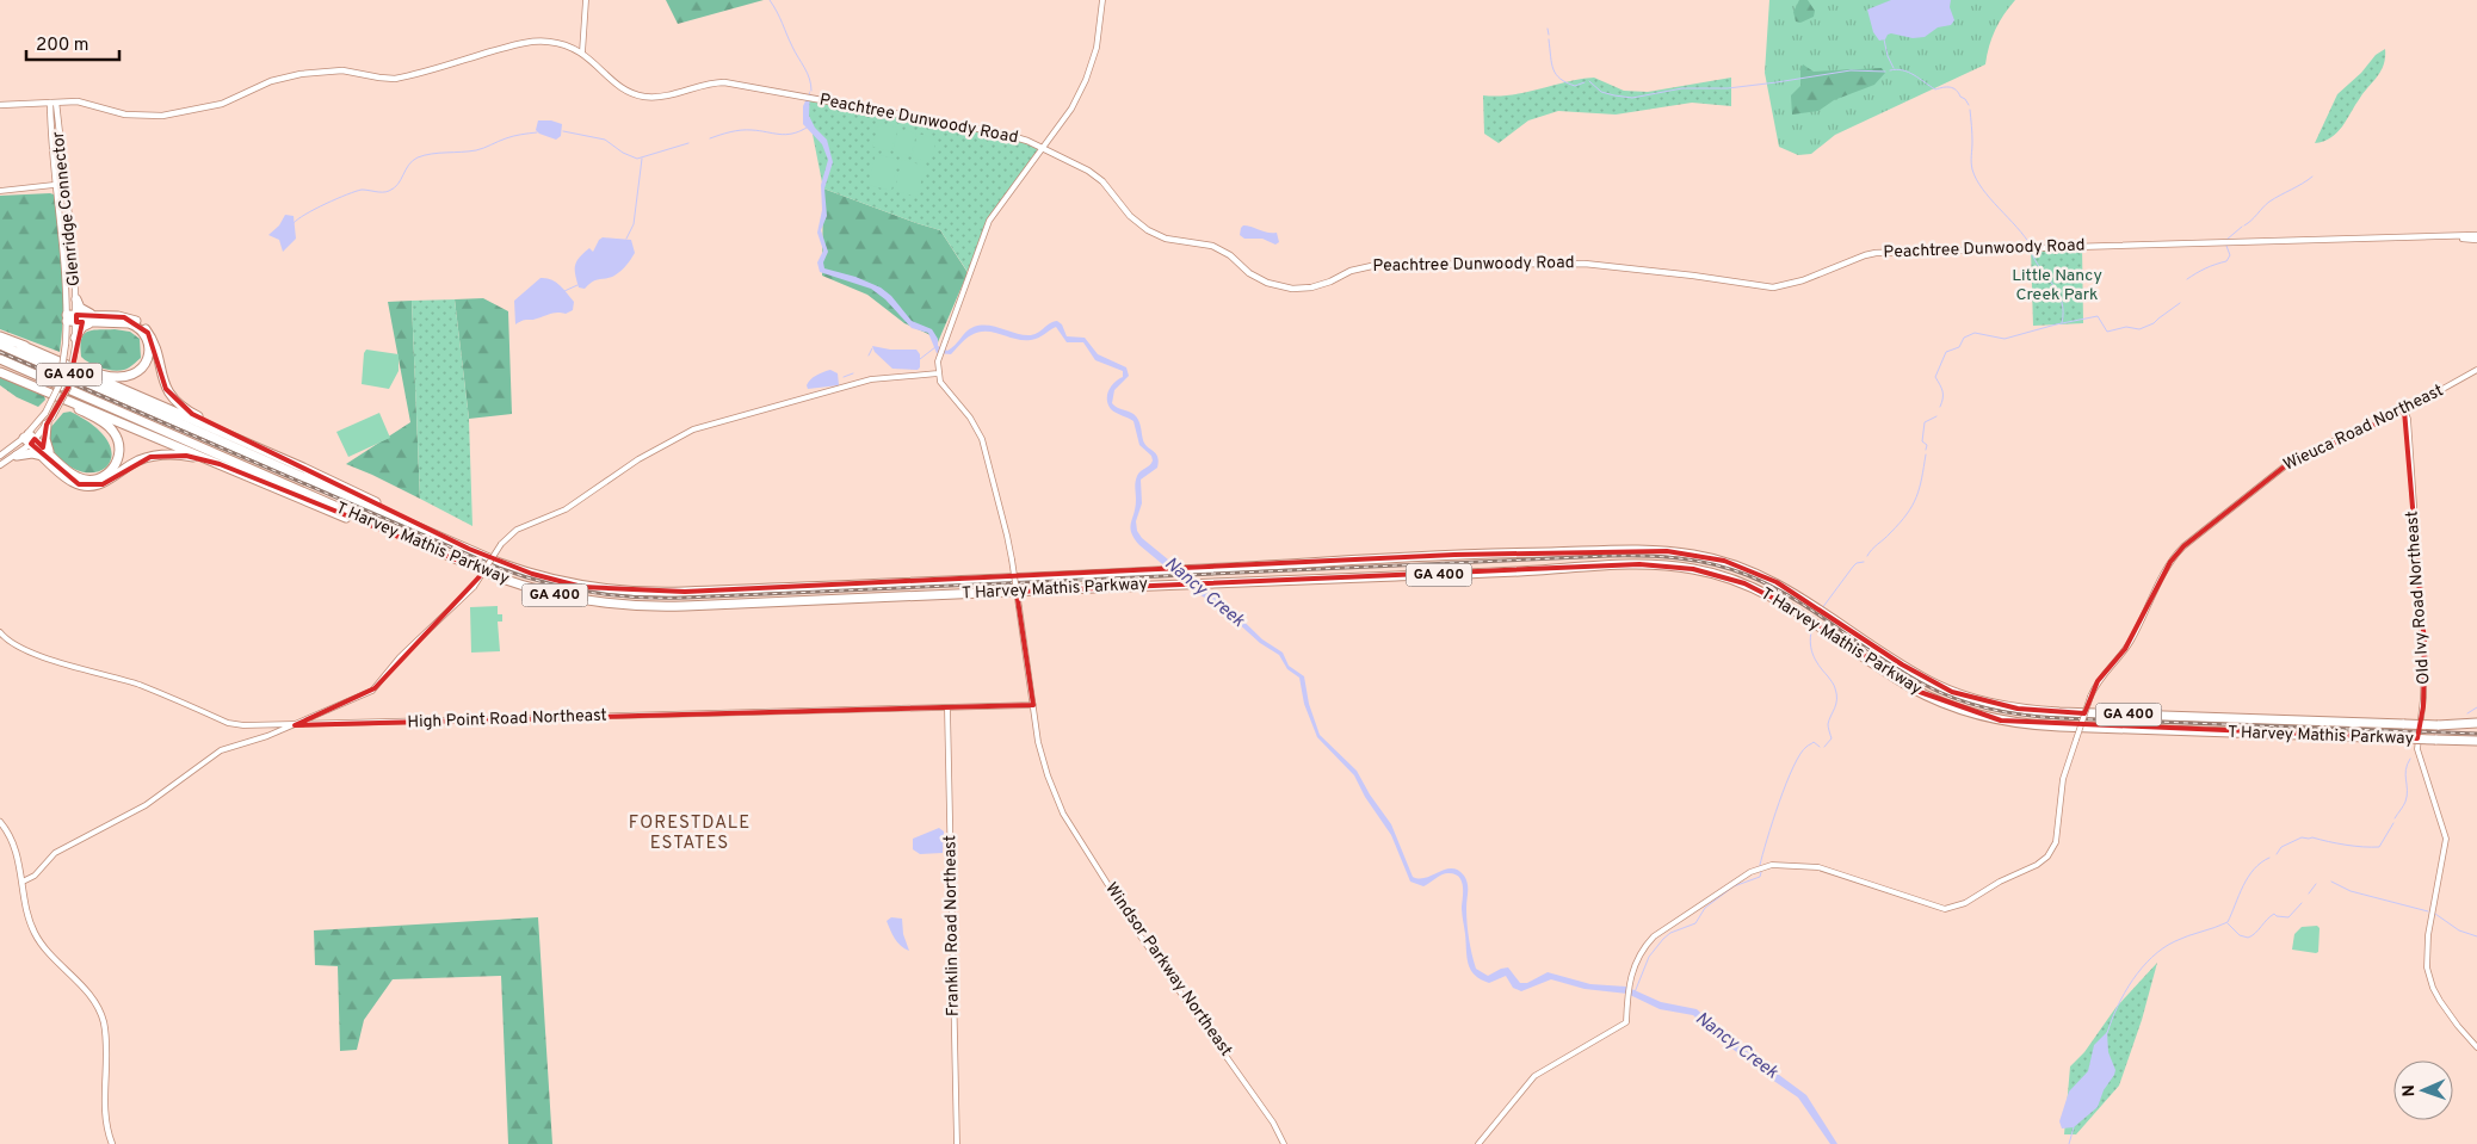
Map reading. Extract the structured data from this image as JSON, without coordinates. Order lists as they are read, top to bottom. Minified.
{"streets":{"highway":["GA 400","T Harvey Mathis Parkway"],"main road":["Peachtree Dunwoody Road","Glenridge Connector"],"street":["Wieuca Road Northeast","Old Ivy Road Northeast","High Point Road Northeast","Franklin Road Northeast","Windsor Parkway Northeast"]},"crossings":[["Peachtree Dunwoody Road","Glenridge Connector"],["Wieuca Road Northeast","Old Ivy Road Northeast"],["High Point Road Northeast","Franklin Road Northeast"],["High Point Road Northeast","Windsor Parkway Northeast"]],"districts":["FORESTDALE ESTATES"],"water":["Nancy Creek"],"parks":["Little Nancy Creek Park"],"scale_bar":"200 m","north":"left"}
